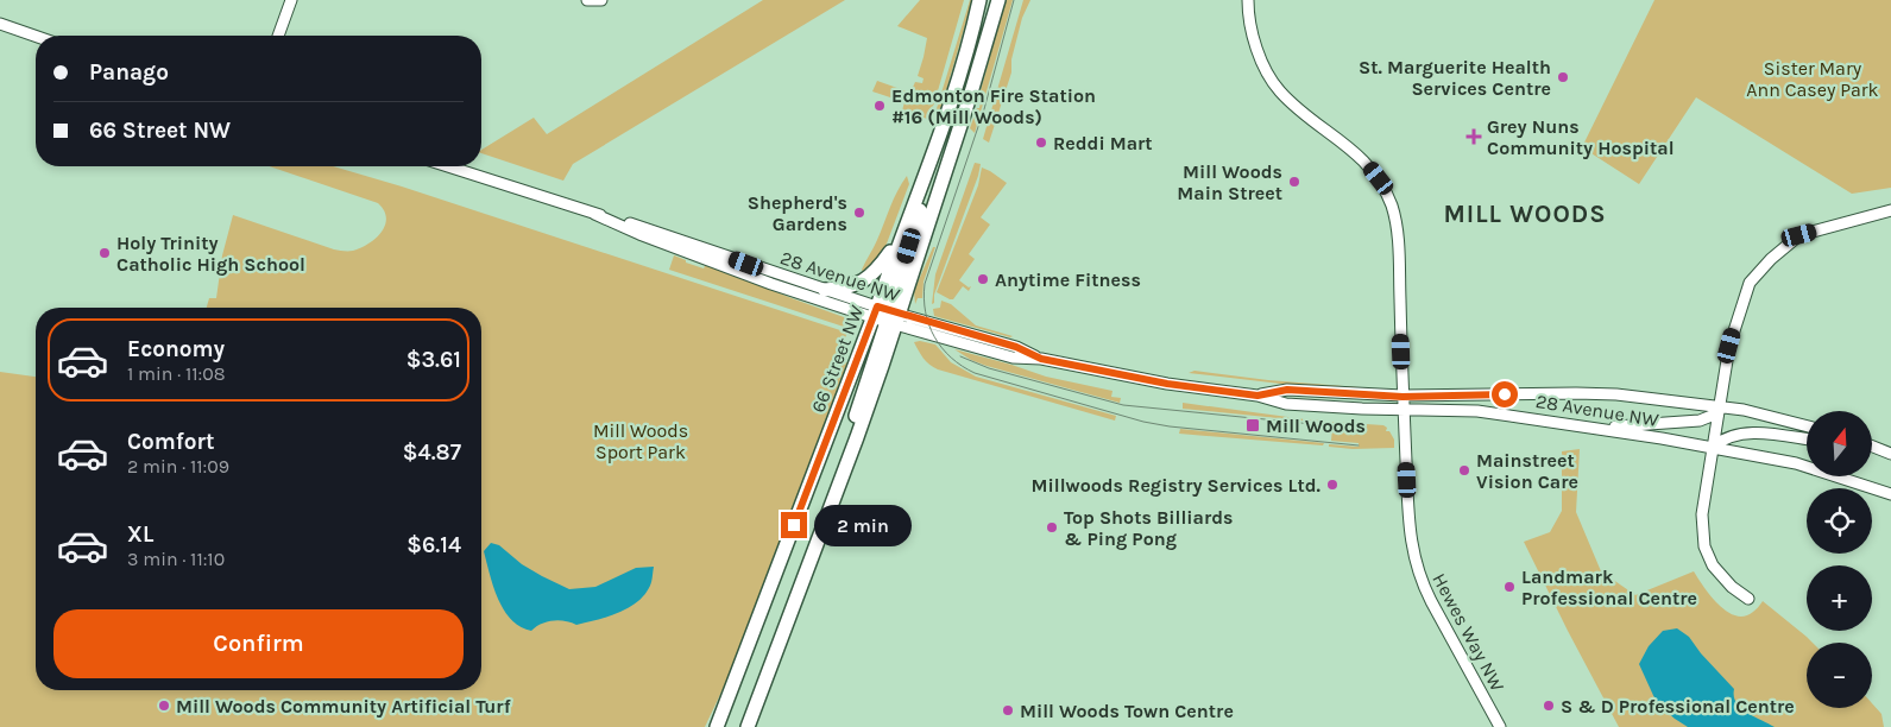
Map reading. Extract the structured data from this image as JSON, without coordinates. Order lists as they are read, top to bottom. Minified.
{"streets":{"main road":["66 Street NW"],"street":["28 Avenue NW","Hewes Way NW"]},"crossings":[["28 Avenue NW","66 Street NW"],["28 Avenue NW","Hewes Way NW"]],"districts":["MILL WOODS"],"parks":["Sister Mary Ann Casey Park","Mill Woods Sport Park"],"places":{"other":["St. Marguerite Health Services Centre","Edmonton Fire Station #16 (Mill Woods)","Reddi Mart","Mill Woods Main Street","Shepherd's Gardens","Holy Trinity Catholic High School","Anytime Fitness","Mainstreet Vision Care","Millwoods Registry Services Ltd.","Top Shots Billiards & Ping Pong","Landmark Professional Centre","Mill Woods Community Artificial Turf","S & D Professional Centre","Mill Woods Town Centre"],"health":["Grey Nuns Community Hospital"],"transit":["Mill Woods"]},"north":"top","page":{"banner":["Panago","66 Street NW"],"list":[{"name":"Economy","note":"1 min · 11:08","value":"$3.61"},{"name":"Comfort","note":"2 min · 11:09","value":"$4.87"},{"name":"XL","note":"3 min · 11:10","value":"$6.14"}],"map_buttons":["+","−"],"bubble":"2 min","buttons":"Confirm"}}
